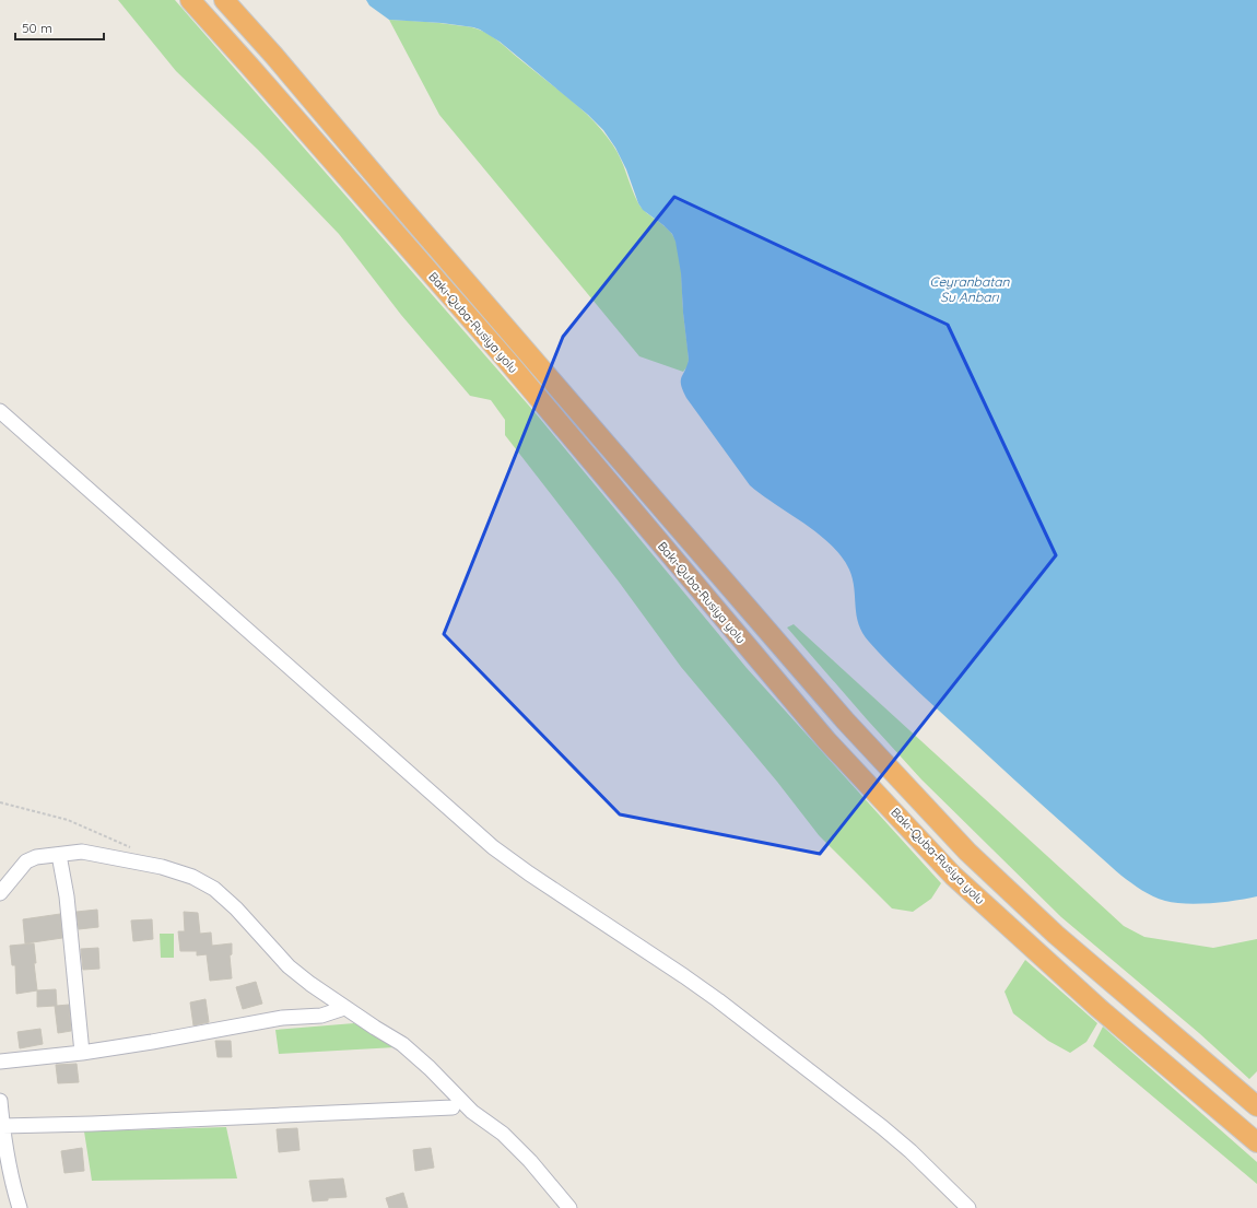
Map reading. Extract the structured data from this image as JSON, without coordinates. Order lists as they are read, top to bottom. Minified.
{"streets":{"highway":["Bakı-Quba-Rusiya yolu"]},"water":["Ceyranbatan Su Anbarı"],"scale_bar":"50 m"}
